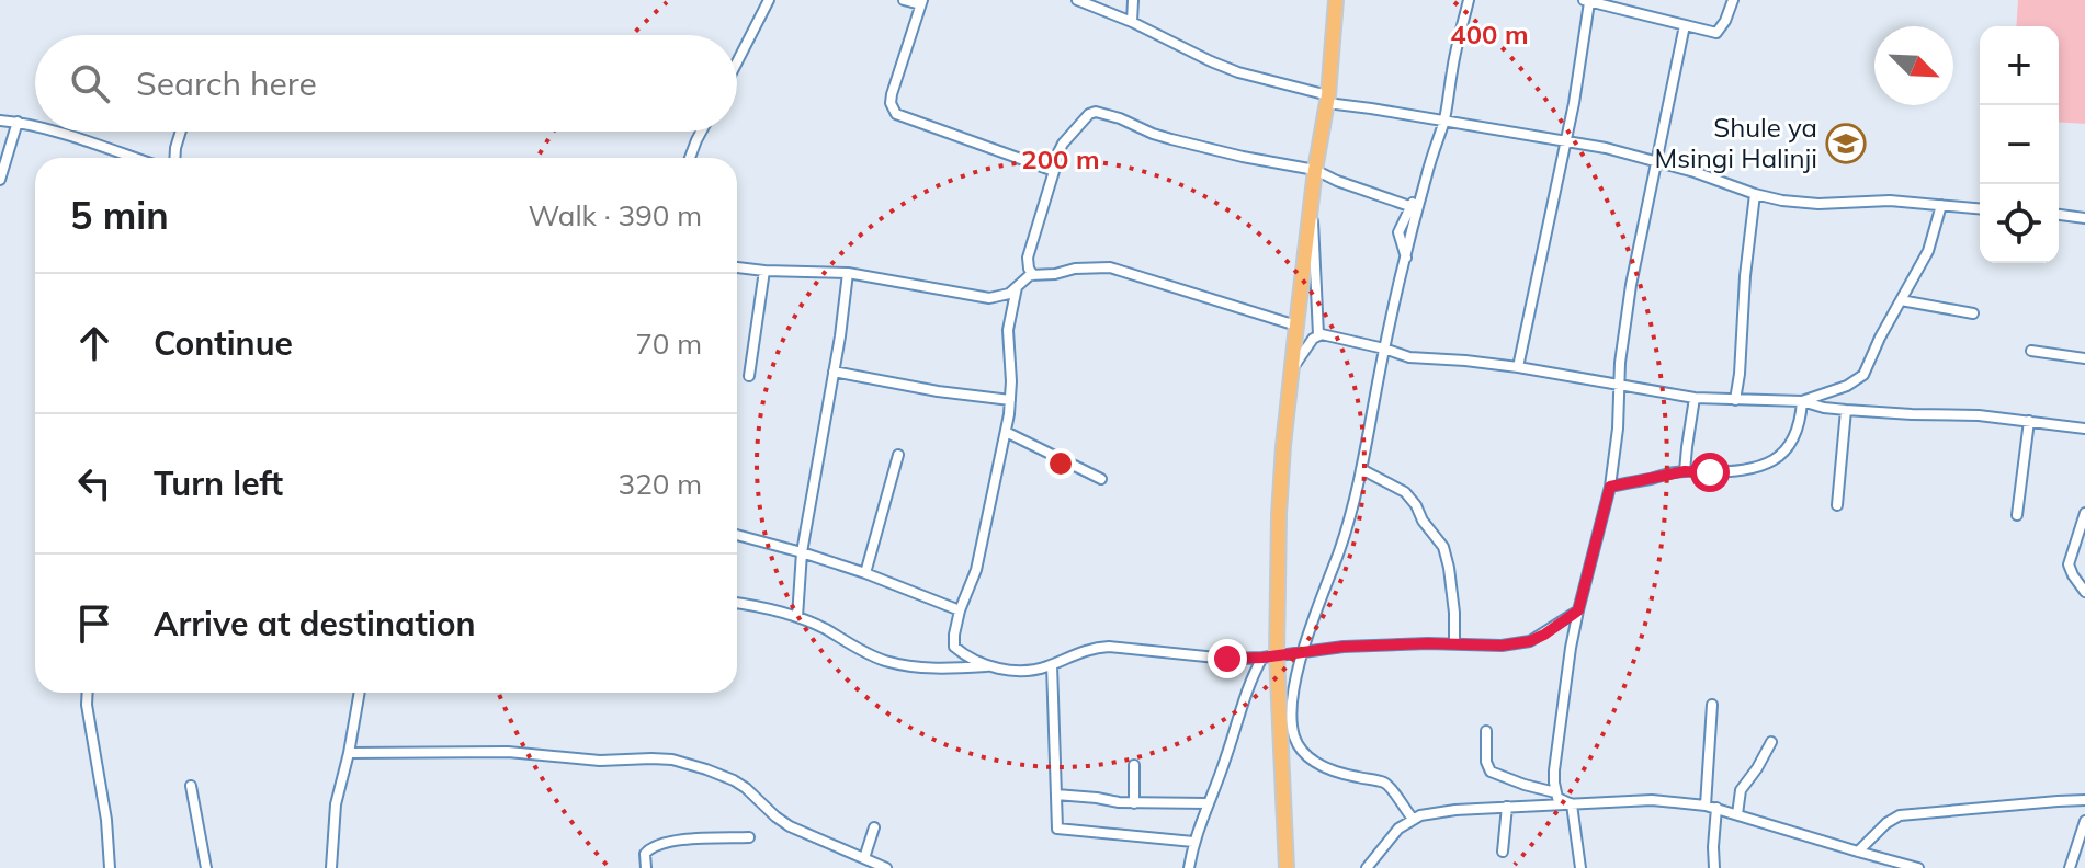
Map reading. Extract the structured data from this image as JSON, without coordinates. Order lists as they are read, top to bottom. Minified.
{"places":{"school or university":["Shule ya Msingi Halinji"]},"north":"bottom right","page":{"map_buttons":["+","−"],"search":"Search here","heading":["5 min","Walk · 390 m"],"list":[["Continue","70 m"],["Turn left","320 m"],"Arrive at destination"]},"rings":["400 m","200 m"]}
